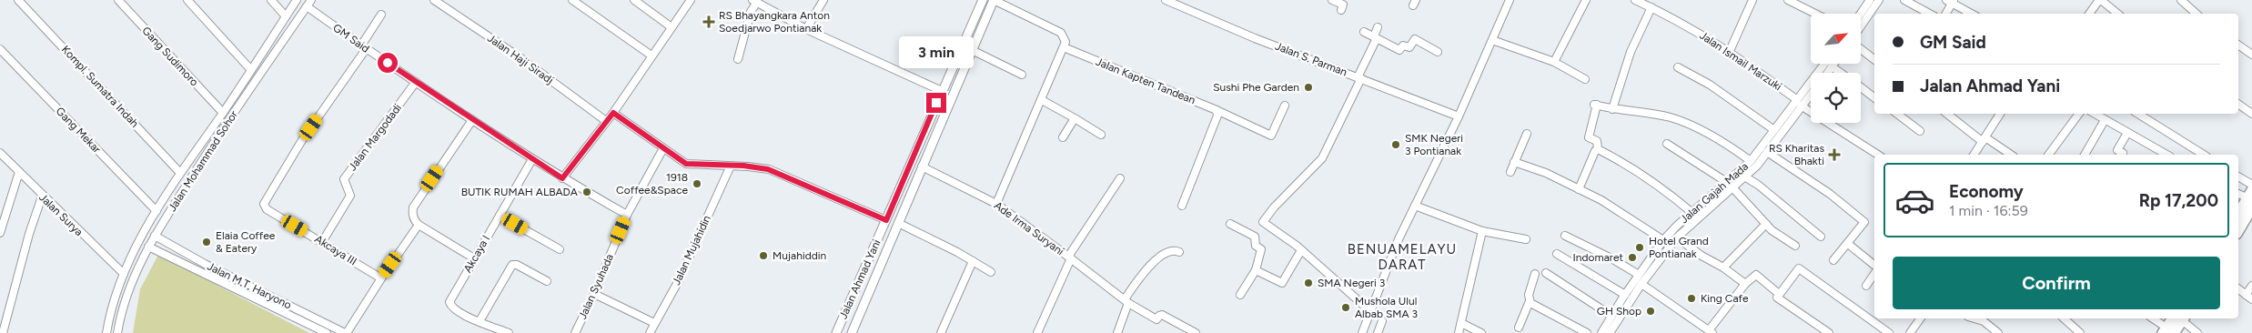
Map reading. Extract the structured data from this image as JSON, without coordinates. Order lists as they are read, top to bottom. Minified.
{"streets":{"main road":["Jalan Ahmad Yani"],"street":["GM Said","Gang Sudimoro","Jalan Haji Siradj","Jalan S. Parman","Jalan Ismail Marzuki","Jalan Kapten Tandean","Kompl. Sumatra Indah","Gang Mekar","Jalan Margodadi","Jalan Mohammad Sohor","Jalan Gajah Mada","Jalan Surya","Ade Irma Suryani","Akcaya III","Jalan Mujahidin","Akcaya I","Jalan M.T. Haryono","Jalan Syuhada"]},"crossings":[["GM Said","Jalan Margodadi"],["GM Said","Jalan Mohammad Sohor"],["GM Said","Akcaya III"],["GM Said","Akcaya I"],["GM Said","Jalan Syuhada"],["Gang Sudimoro","Jalan Mohammad Sohor"],["Jalan Ismail Marzuki","Jalan Gajah Mada"],["Kompl. Sumatra Indah","Jalan Mohammad Sohor"],["Gang Mekar","Jalan Mohammad Sohor"],["Jalan Margodadi","Akcaya III"],["Jalan Mohammad Sohor","Jalan Surya"],["Jalan Mohammad Sohor","Jalan M.T. Haryono"],["Ade Irma Suryani","Jalan Ahmad Yani"]],"districts":["BENUAMELAYU DARAT"],"places":{"health":["RS Bhayangkara Anton Soedjarwo Pontianak","RS Kharitas Bhakti"],"other":["Sushi Phe Garden","SMK Negeri 3 Pontianak","1918 Coffee&Space","BUTIK RUMAH ALBADA","Elaia Coffee & Eatery","Hotel Grand Pontianak","Mujahiddin","Indomaret","SMA Negeri 3","King Cafe","Mushola Ulul Albab SMA 3","GH Shop"]},"north":"top right","page":{"banner":["GM Said","Jalan Ahmad Yani"],"bubble":"3 min","list":[{"name":"Economy","note":"1 min · 16:59","value":"Rp 17,200"}],"buttons":"Confirm"}}
